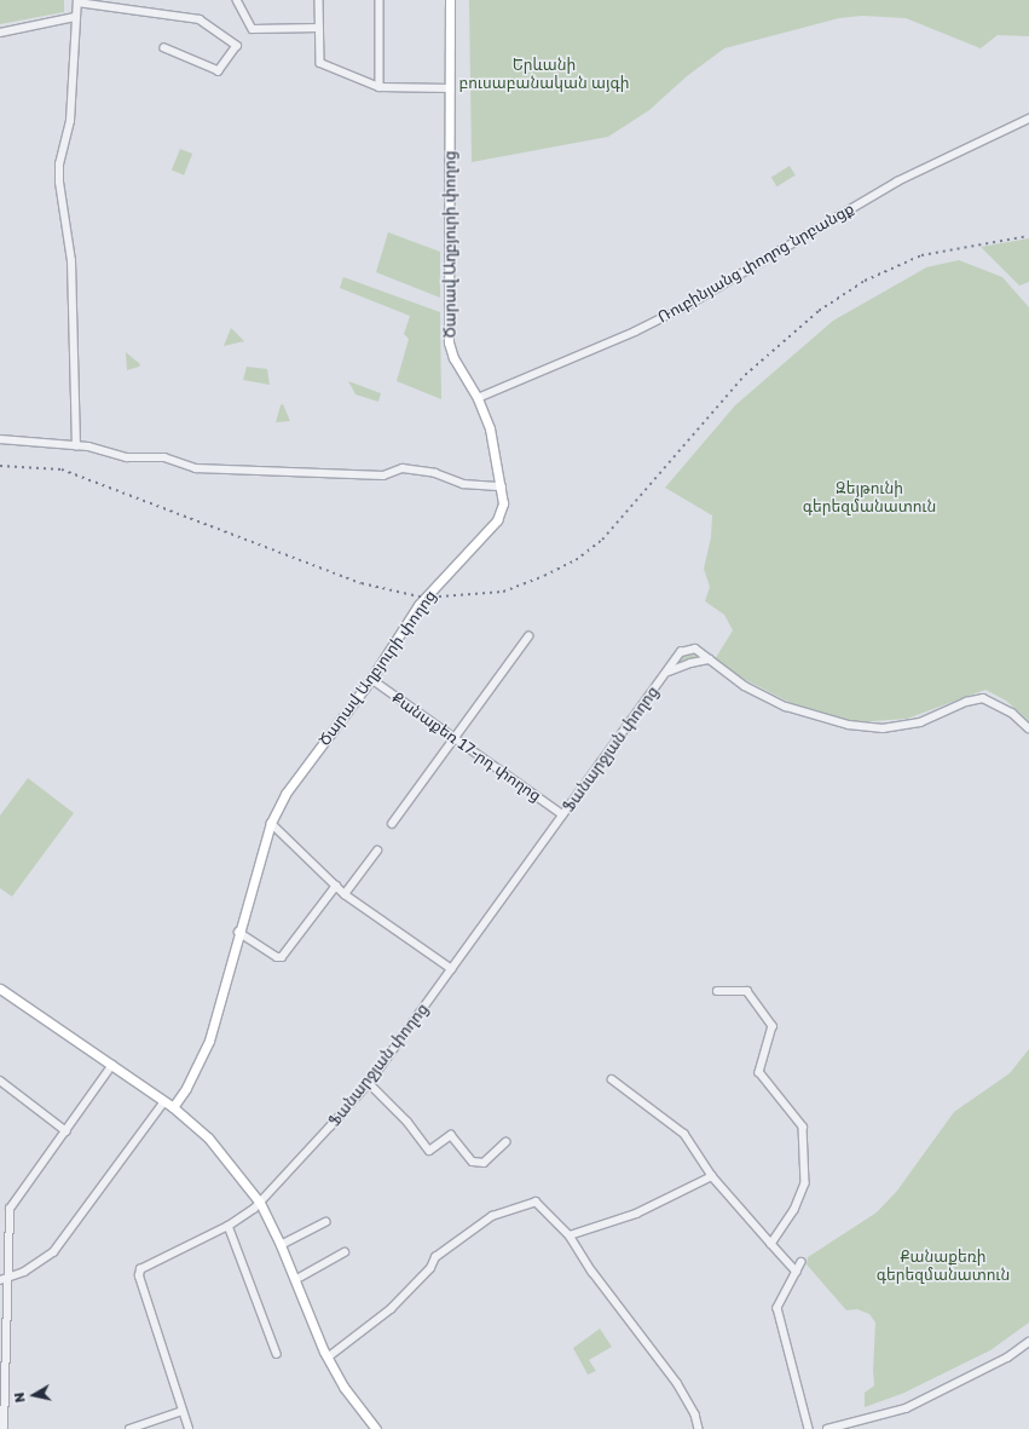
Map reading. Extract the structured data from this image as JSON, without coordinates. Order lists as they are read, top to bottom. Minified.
{"streets":{"main road":["Ծարավ Աղբյուրի փողոց"],"street":["Ռուբինյանց փողոց նրբանցք","Քանաքեռ 17-րդ փողոց","Ֆանարջյան փողոց"]},"crossings":[["Ծարավ Աղբյուրի փողոց","Ռուբինյանց փողոց նրբանցք"],["Ծարավ Աղբյուրի փողոց","Քանաքեռ 17-րդ փողոց"],["Քանաքեռ 17-րդ փողոց","Ֆանարջյան փողոց"]],"parks":["Երևանի բուսաբանական այգի","Զեյթունի գերեզմանատուն","Քանաքեռի գերեզմանատուն"],"north":"left"}
